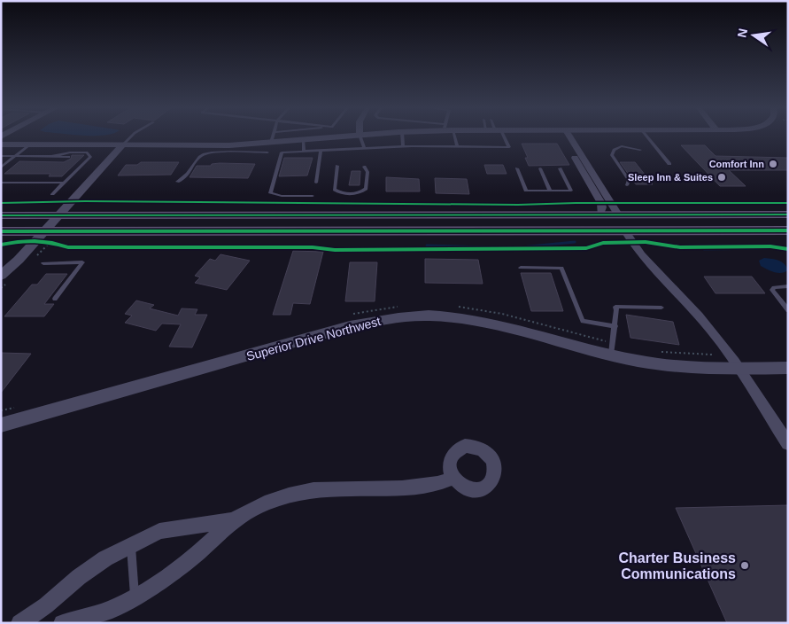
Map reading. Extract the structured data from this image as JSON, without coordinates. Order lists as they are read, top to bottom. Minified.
{"streets":{"street":["Superior Drive Northwest"]},"places":["Comfort Inn","Sleep Inn & Suites","Charter Business Communications"],"north":"left"}
